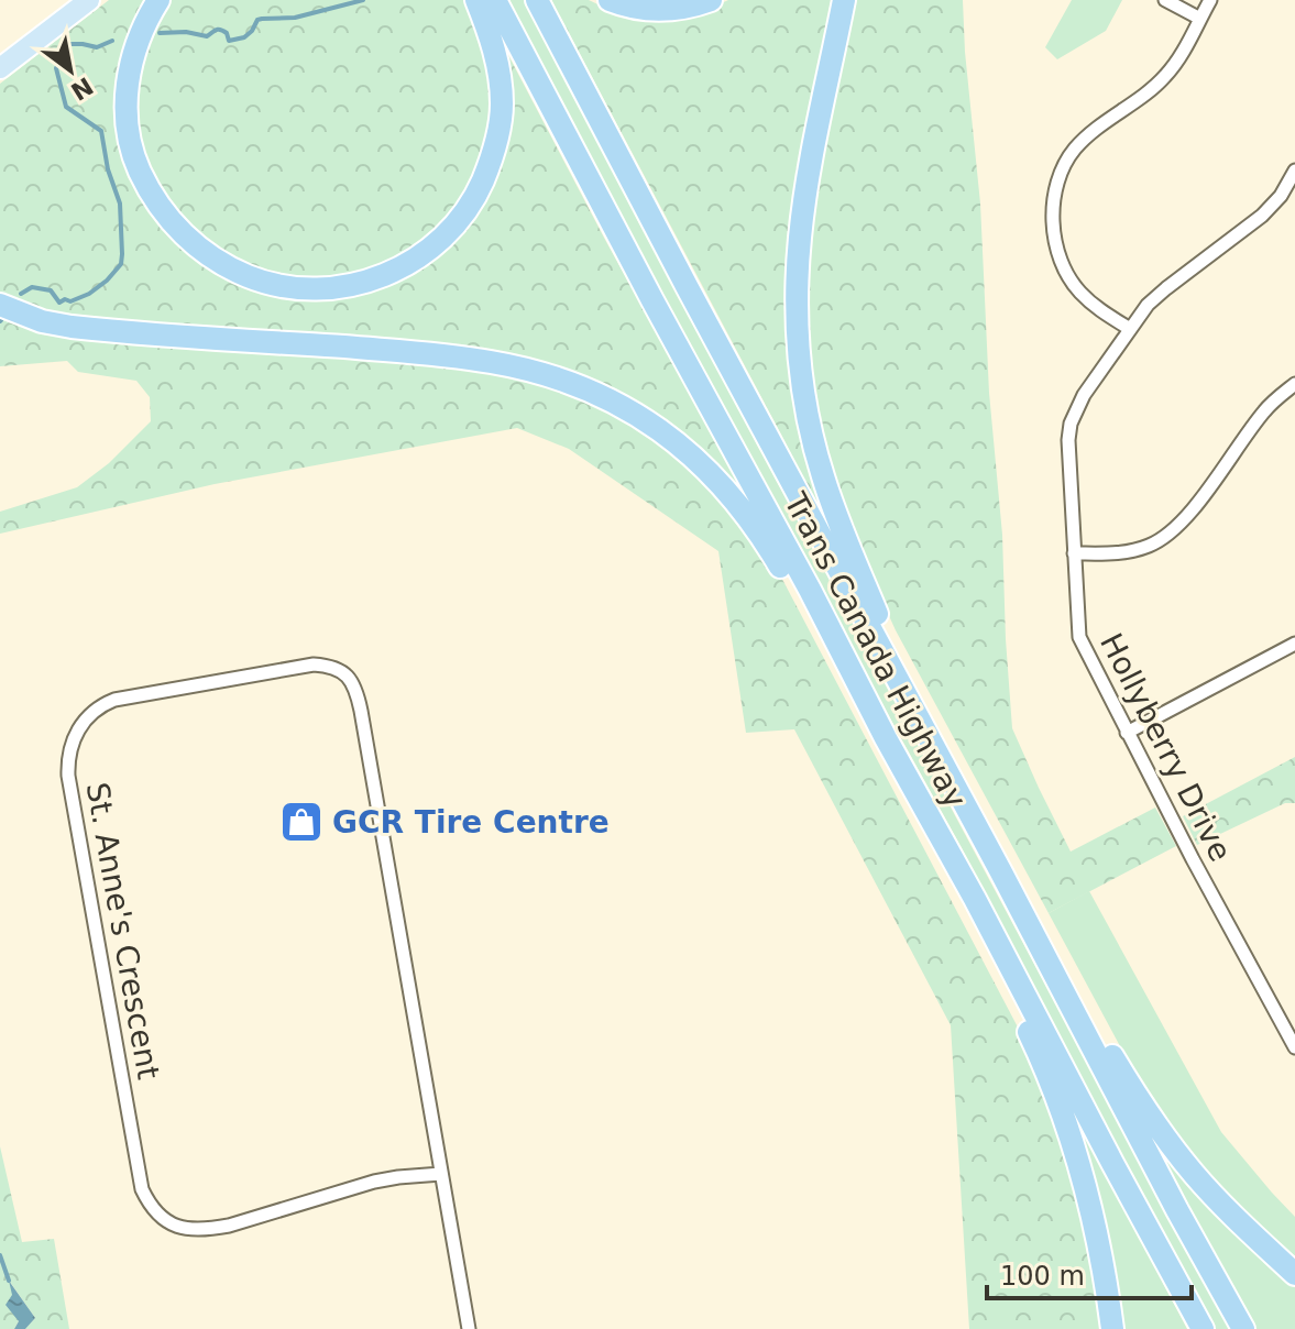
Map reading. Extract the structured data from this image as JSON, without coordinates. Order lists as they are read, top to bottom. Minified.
{"streets":{"highway":["Trans Canada Highway"],"street":["Hollyberry Drive","St. Anne's Crescent"]},"places":{"shop":["GCR Tire Centre"]},"scale_bar":"100 m","north":"bottom right"}
